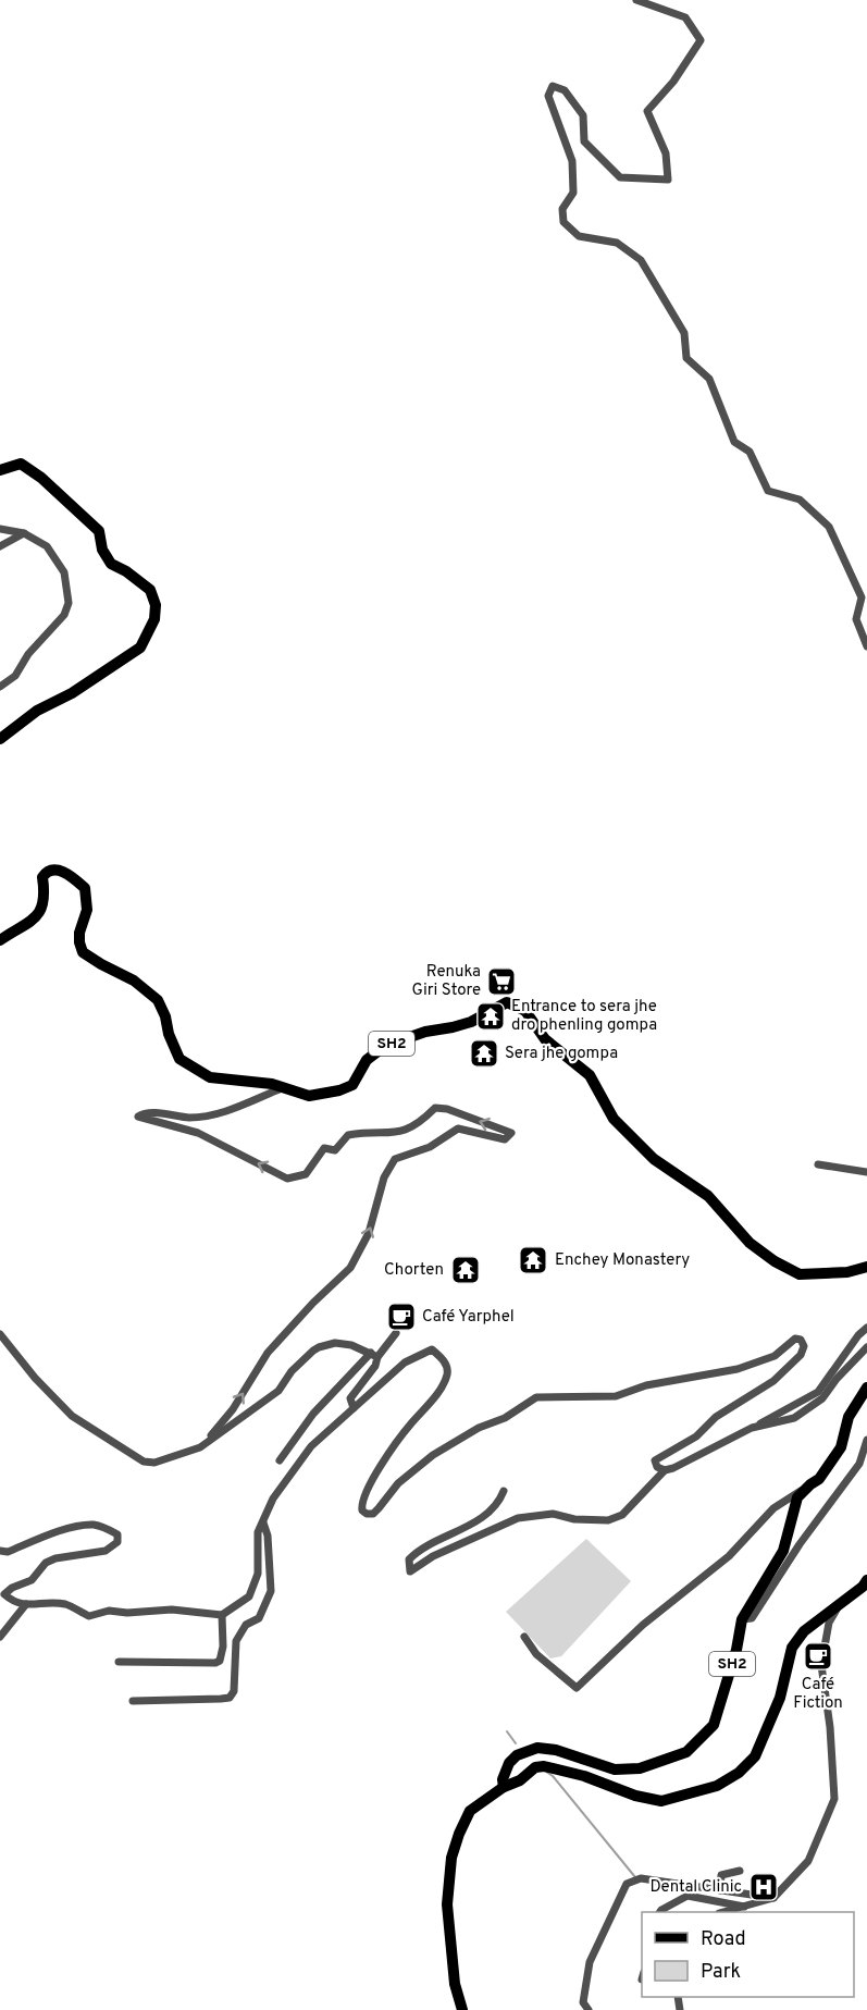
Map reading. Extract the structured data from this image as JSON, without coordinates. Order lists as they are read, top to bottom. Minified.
{"streets":{"main road":["SH2"]},"places":{"supermarket":["Renuka Giri Store"],"temple":["Entrance to sera jhe dro phenling gompa","Sera jhe gompa","Enchey Monastery","Chorten"],"cafe":["Café Yarphel","Café Fiction"],"hospital":["Dental Clinic"]},"legend":["Road","Park"]}
